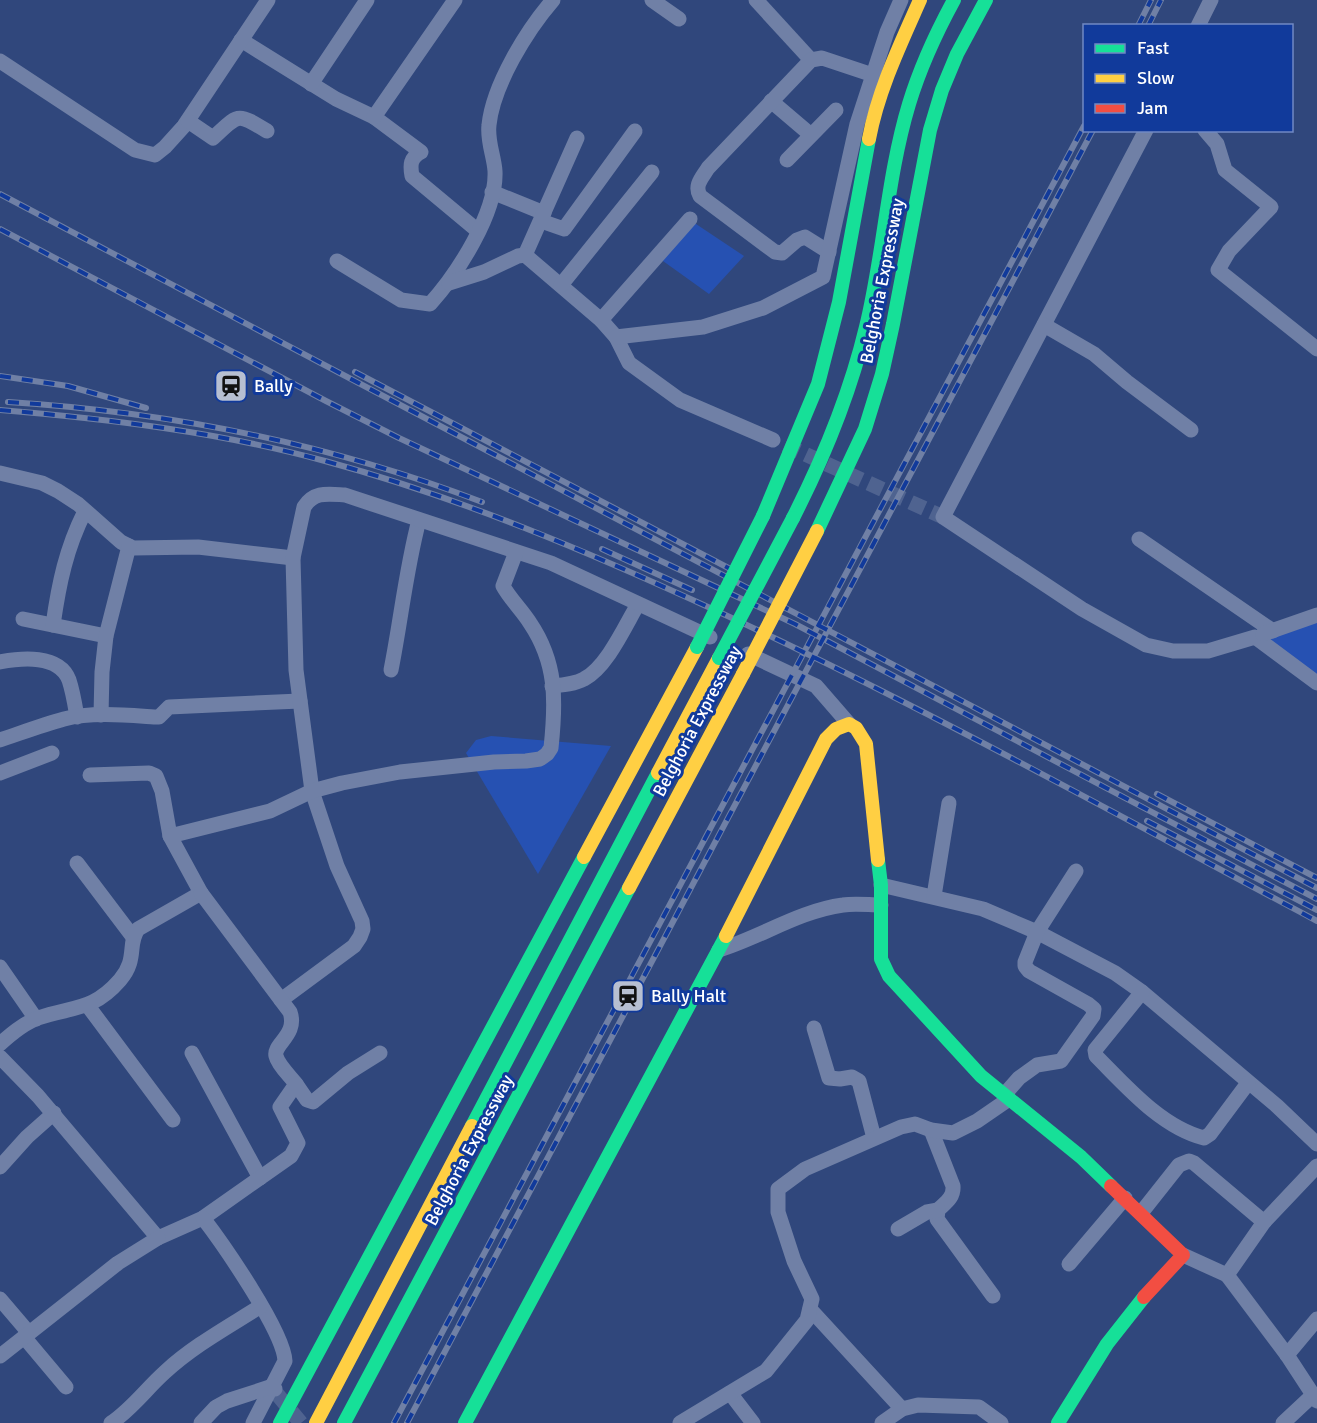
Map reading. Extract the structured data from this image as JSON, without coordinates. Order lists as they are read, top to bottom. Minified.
{"streets":{"main road":["Belghoria Expressway"]},"places":{"station":["Bally","Bally Halt"]},"legend":["Fast","Slow","Jam"]}
